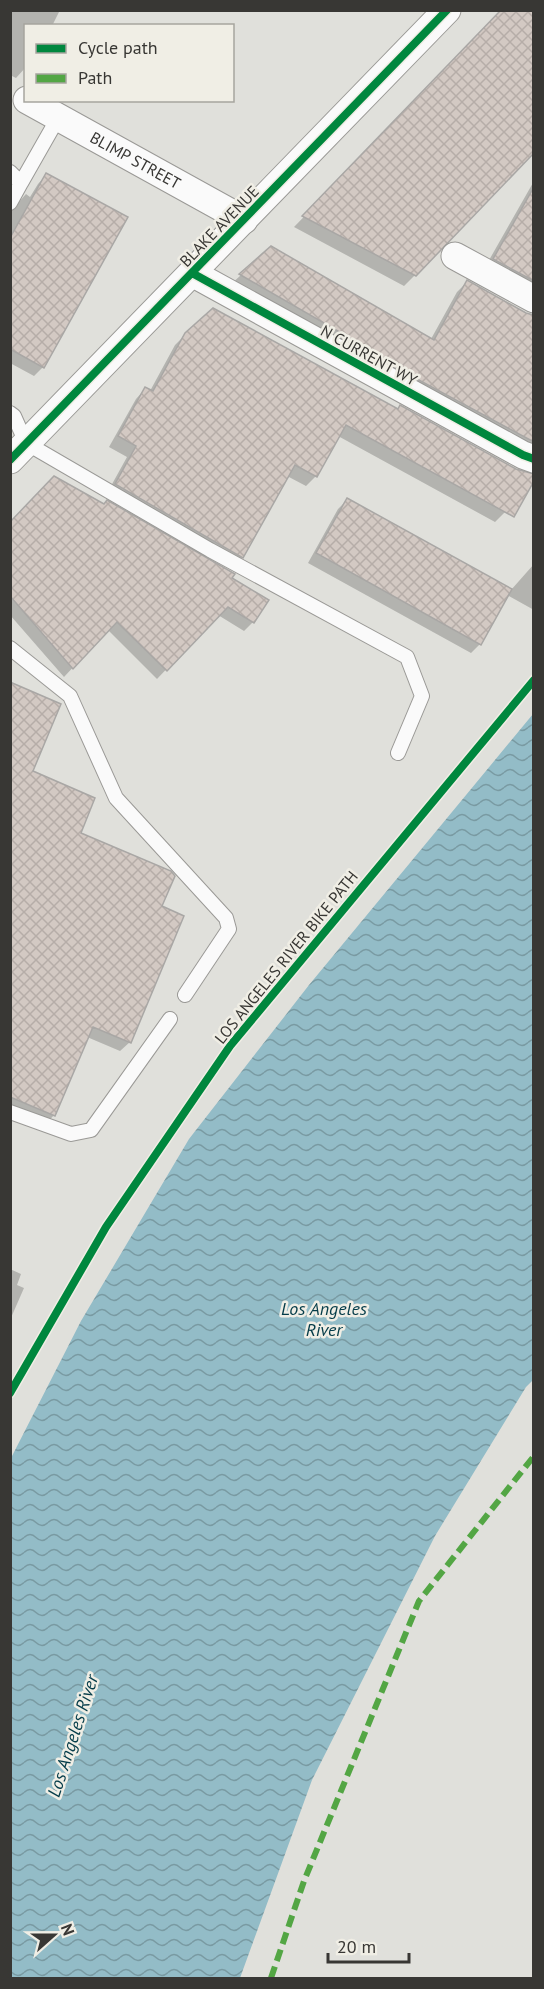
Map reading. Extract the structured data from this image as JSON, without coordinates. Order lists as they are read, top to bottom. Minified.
{"streets":{"street":["BLIMP STREET","BLAKE AVENUE","N CURRENT WY"],"cycle path":["LOS ANGELES RIVER BIKE PATH"]},"crossings":[["BLIMP STREET","BLAKE AVENUE"],["BLAKE AVENUE","N CURRENT WY"]],"water":["Los Angeles River"],"legend":["Cycle path","Path"],"scale_bar":"20 m","north":"right"}
